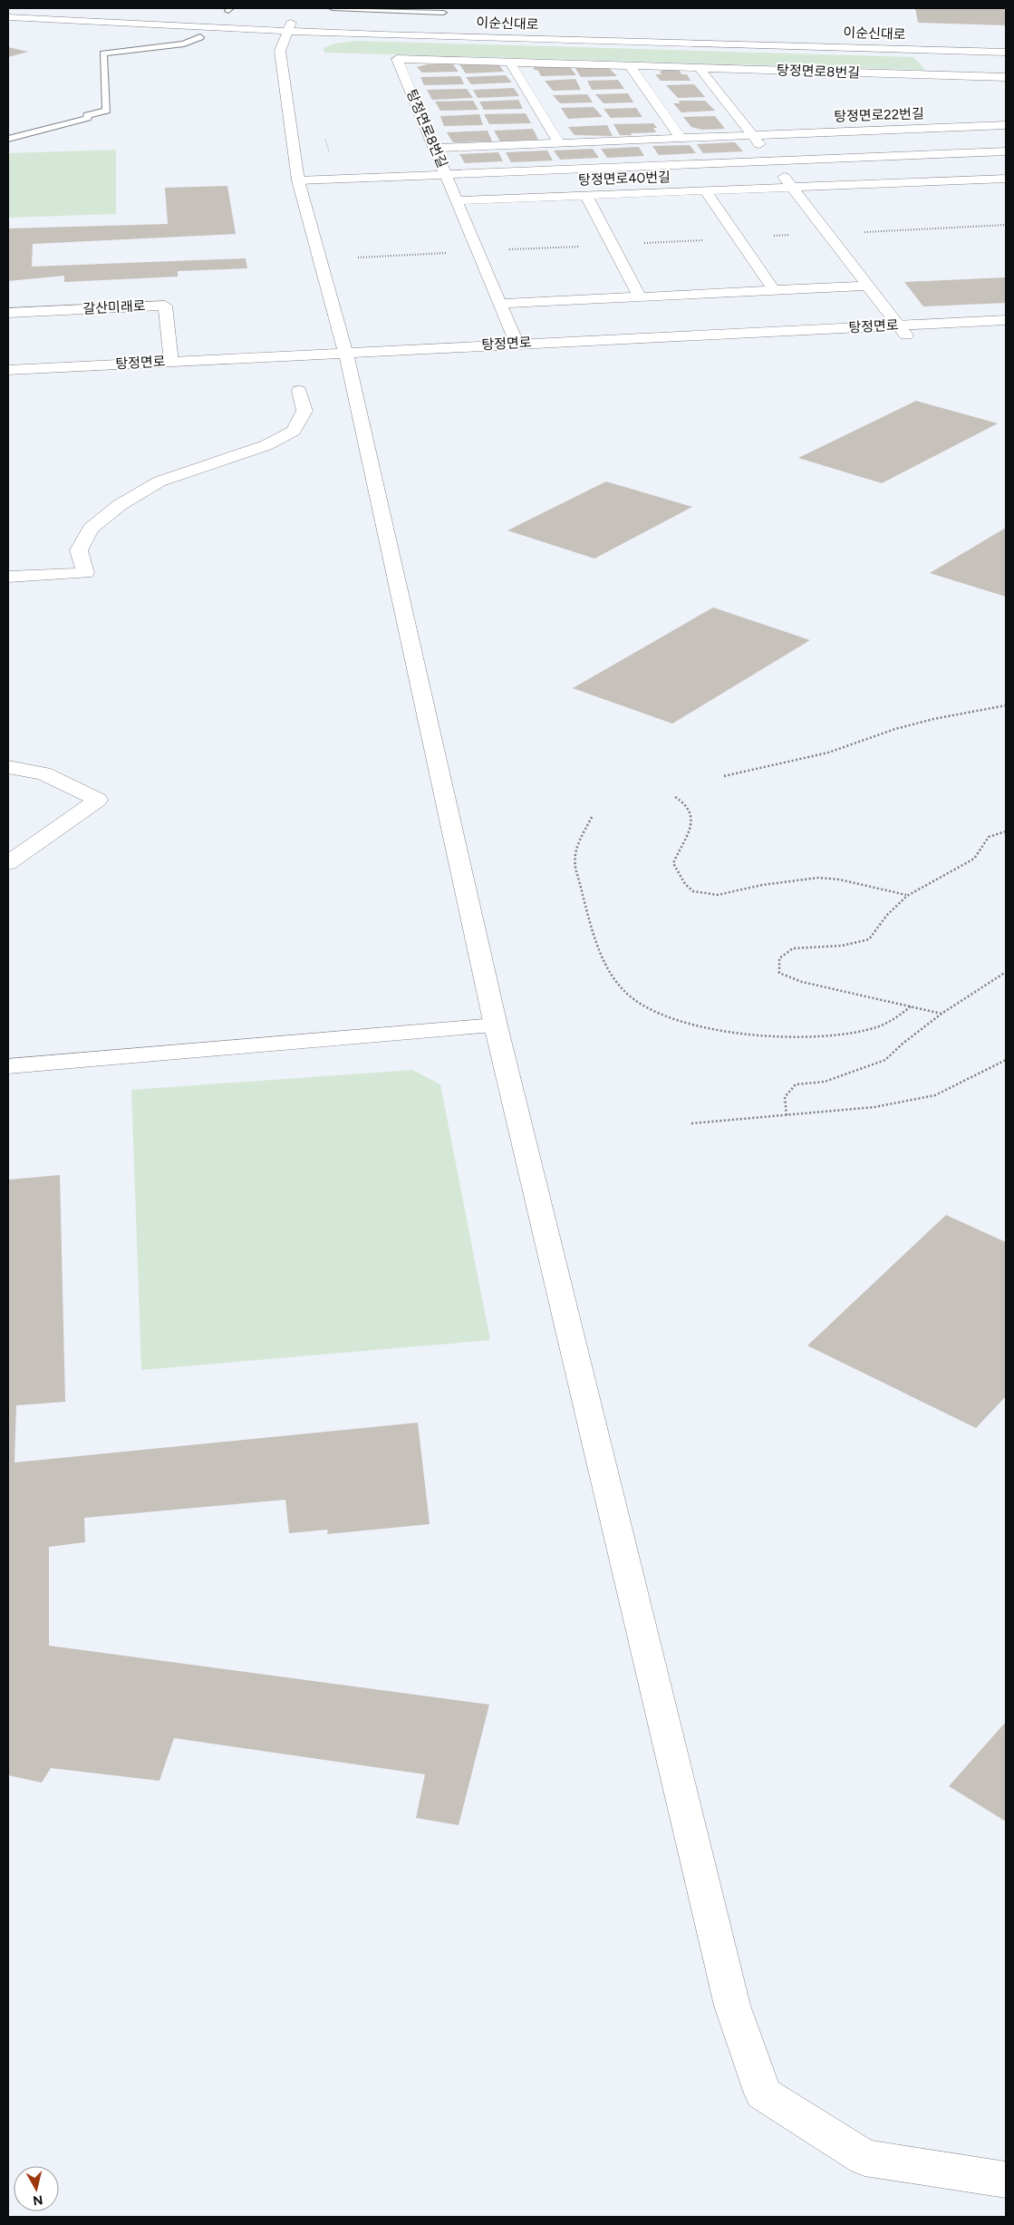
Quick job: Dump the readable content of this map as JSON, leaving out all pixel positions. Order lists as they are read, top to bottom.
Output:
{
  "streets": {
    "street": [
      "이순신대로",
      "탕정면로8번길",
      "탕정면로22번길",
      "탕정면로40번길",
      "갈산미래로",
      "탕정면로"
    ]
  },
  "crossings": [
    ["탕정면로8번길", "탕정면로40번길"],
    ["탕정면로8번길", "탕정면로"],
    ["갈산미래로", "탕정면로"]
  ],
  "north": "bottom"
}
